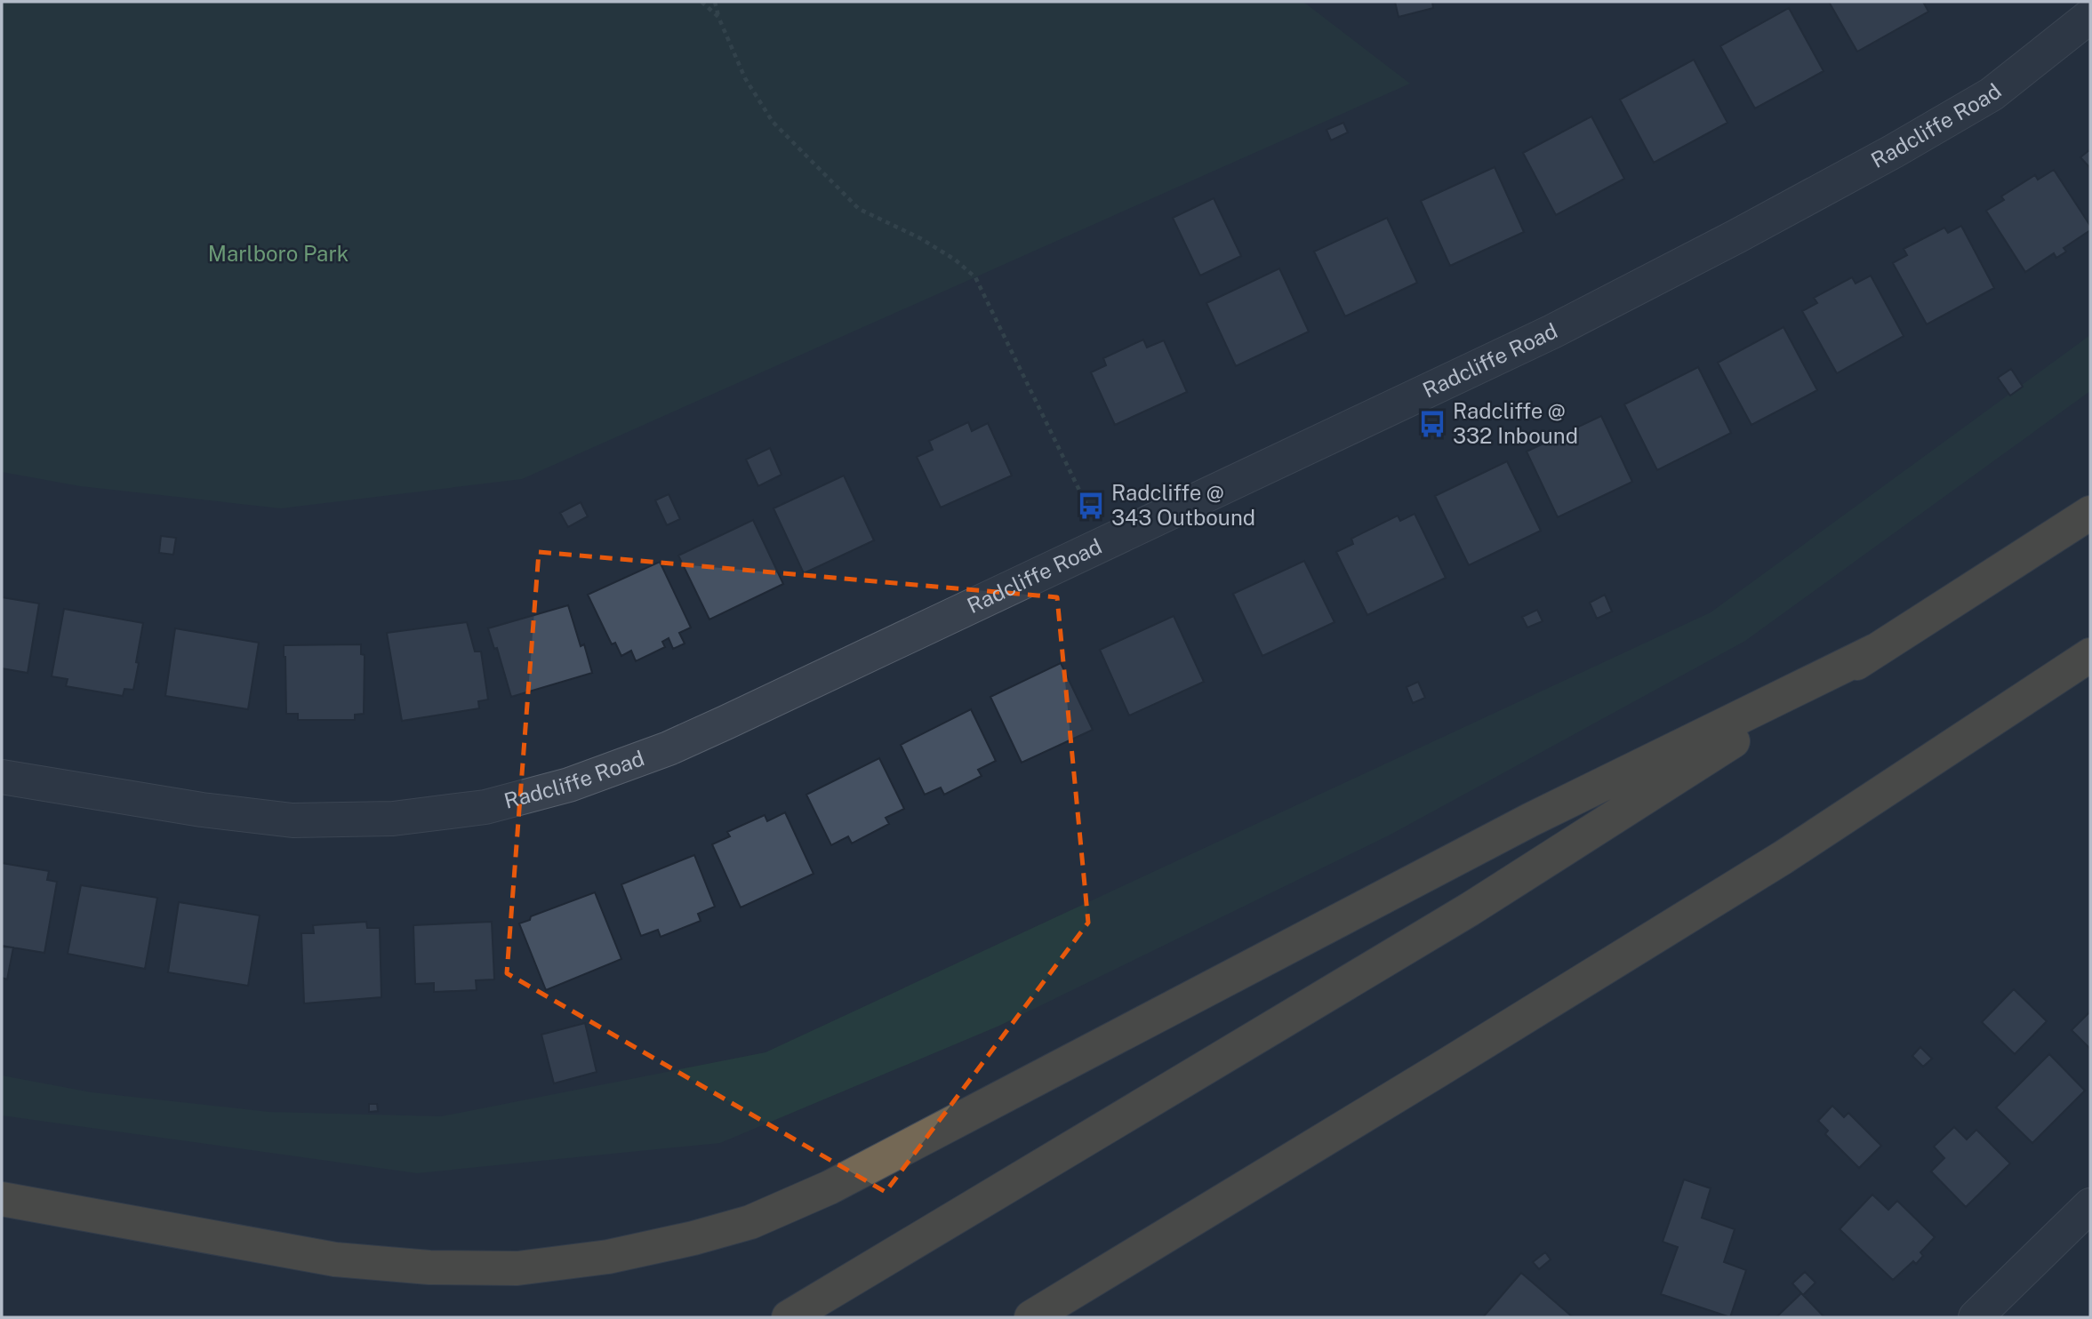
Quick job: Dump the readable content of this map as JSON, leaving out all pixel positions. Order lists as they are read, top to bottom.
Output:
{
  "streets": {
    "street": ["Radcliffe Road"]
  },
  "parks": ["Marlboro Park"],
  "places": {
    "bus stop": ["Radcliffe @ 332 Inbound", "Radcliffe @ 343 Outbound"]
  }
}
